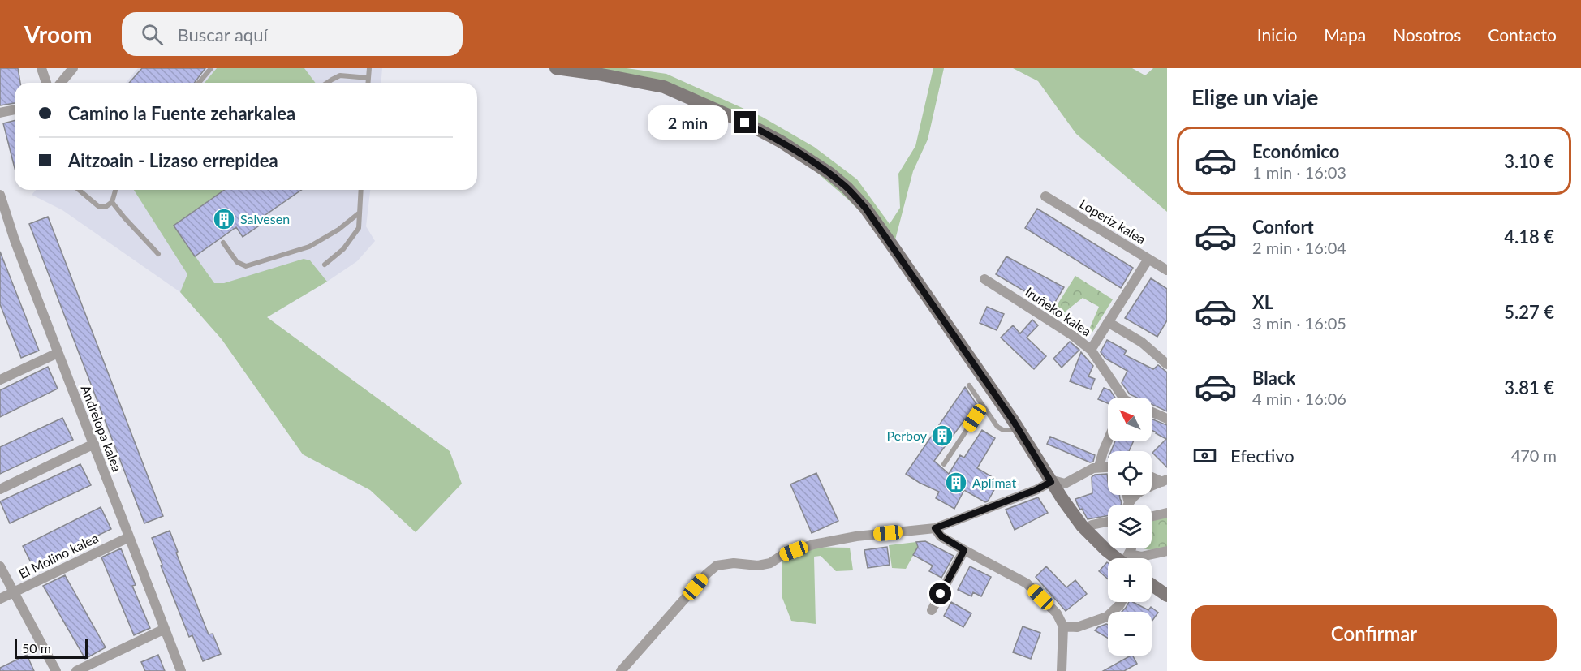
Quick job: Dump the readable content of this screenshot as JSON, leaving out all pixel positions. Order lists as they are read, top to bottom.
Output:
{
  "streets": {
    "street": [
      "Loperiz kalea",
      "Iruñeko kalea",
      "Andrelopa kalea",
      "El Molino kalea"
    ]
  },
  "crossings": [
    ["Loperiz kalea", "Iruñeko kalea"],
    ["Andrelopa kalea", "El Molino kalea"]
  ],
  "places": {
    "building": ["Salvesen", "Perboy", "Aplimat"]
  },
  "scale_bar": "50 m",
  "north": "top left",
  "page": {
    "header": "Vroom",
    "search": "Buscar aquí",
    "nav": [
      "Inicio",
      "Mapa",
      "Nosotros",
      "Contacto"
    ],
    "heading": "Elige un viaje",
    "banner": ["Camino la Fuente zeharkalea", "Aitzoain - Lizaso errepidea"],
    "bubble": "2 min",
    "list": [
      {
        "name": "Económico",
        "note": "1 min · 16:03",
        "value": "3.10 €"
      },
      {
        "name": "Confort",
        "note": "2 min · 16:04",
        "value": "4.18 €"
      },
      {
        "name": "XL",
        "note": "3 min · 16:05",
        "value": "5.27 €"
      },
      {
        "name": "Black",
        "note": "4 min · 16:06",
        "value": "3.81 €"
      }
    ],
    "map_buttons": ["+", "−"],
    "pay": ["Efectivo", "470 m"],
    "buttons": "Confirmar",
    "scale": "50 m"
  }
}
